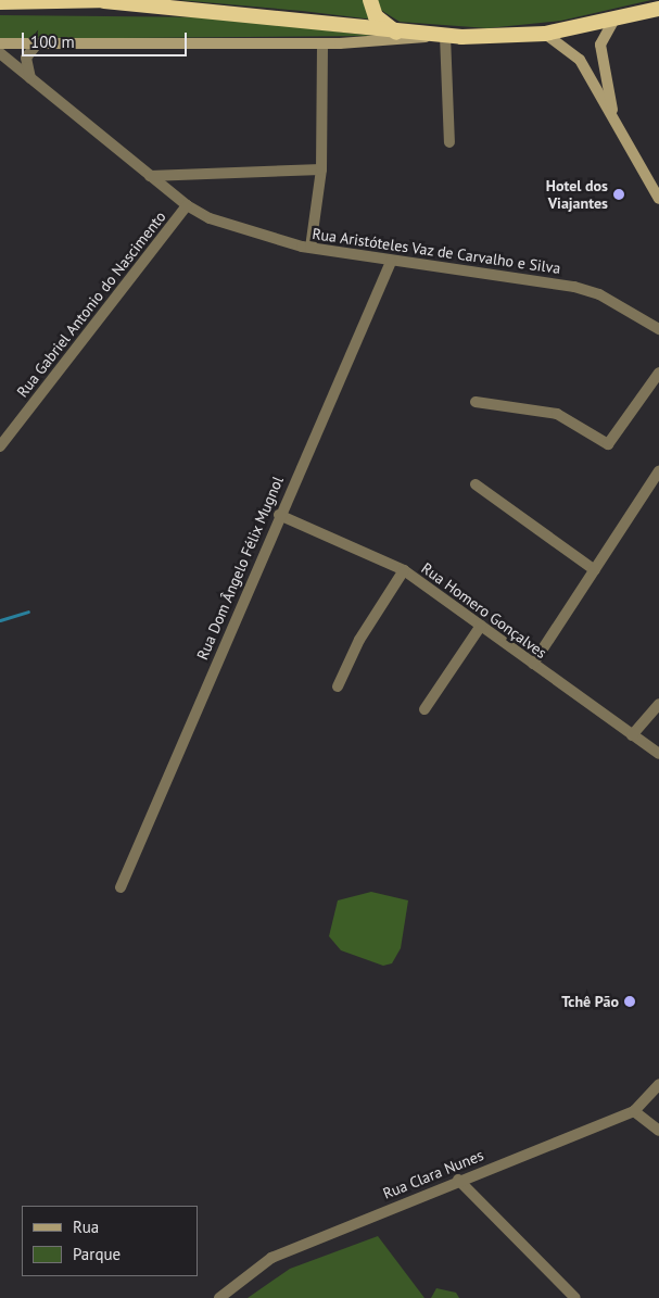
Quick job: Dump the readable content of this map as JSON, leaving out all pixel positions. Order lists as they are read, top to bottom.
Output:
{
  "streets": {
    "street": [
      "Rua Aristóteles Vaz de Carvalho e Silva",
      "Rua Gabriel Antonio do Nascimento",
      "Rua Dom Ângelo Félix Mugnol",
      "Rua Homero Gonçalves",
      "Rua Clara Nunes"
    ]
  },
  "crossings": [
    ["Rua Aristóteles Vaz de Carvalho e Silva", "Rua Gabriel Antonio do Nascimento"],
    ["Rua Aristóteles Vaz de Carvalho e Silva", "Rua Dom Ângelo Félix Mugnol"],
    ["Rua Dom Ângelo Félix Mugnol", "Rua Homero Gonçalves"]
  ],
  "places": ["Hotel dos Viajantes", "Tchê Pão"],
  "legend": ["Rua", "Parque"],
  "scale_bar": "100 m"
}
